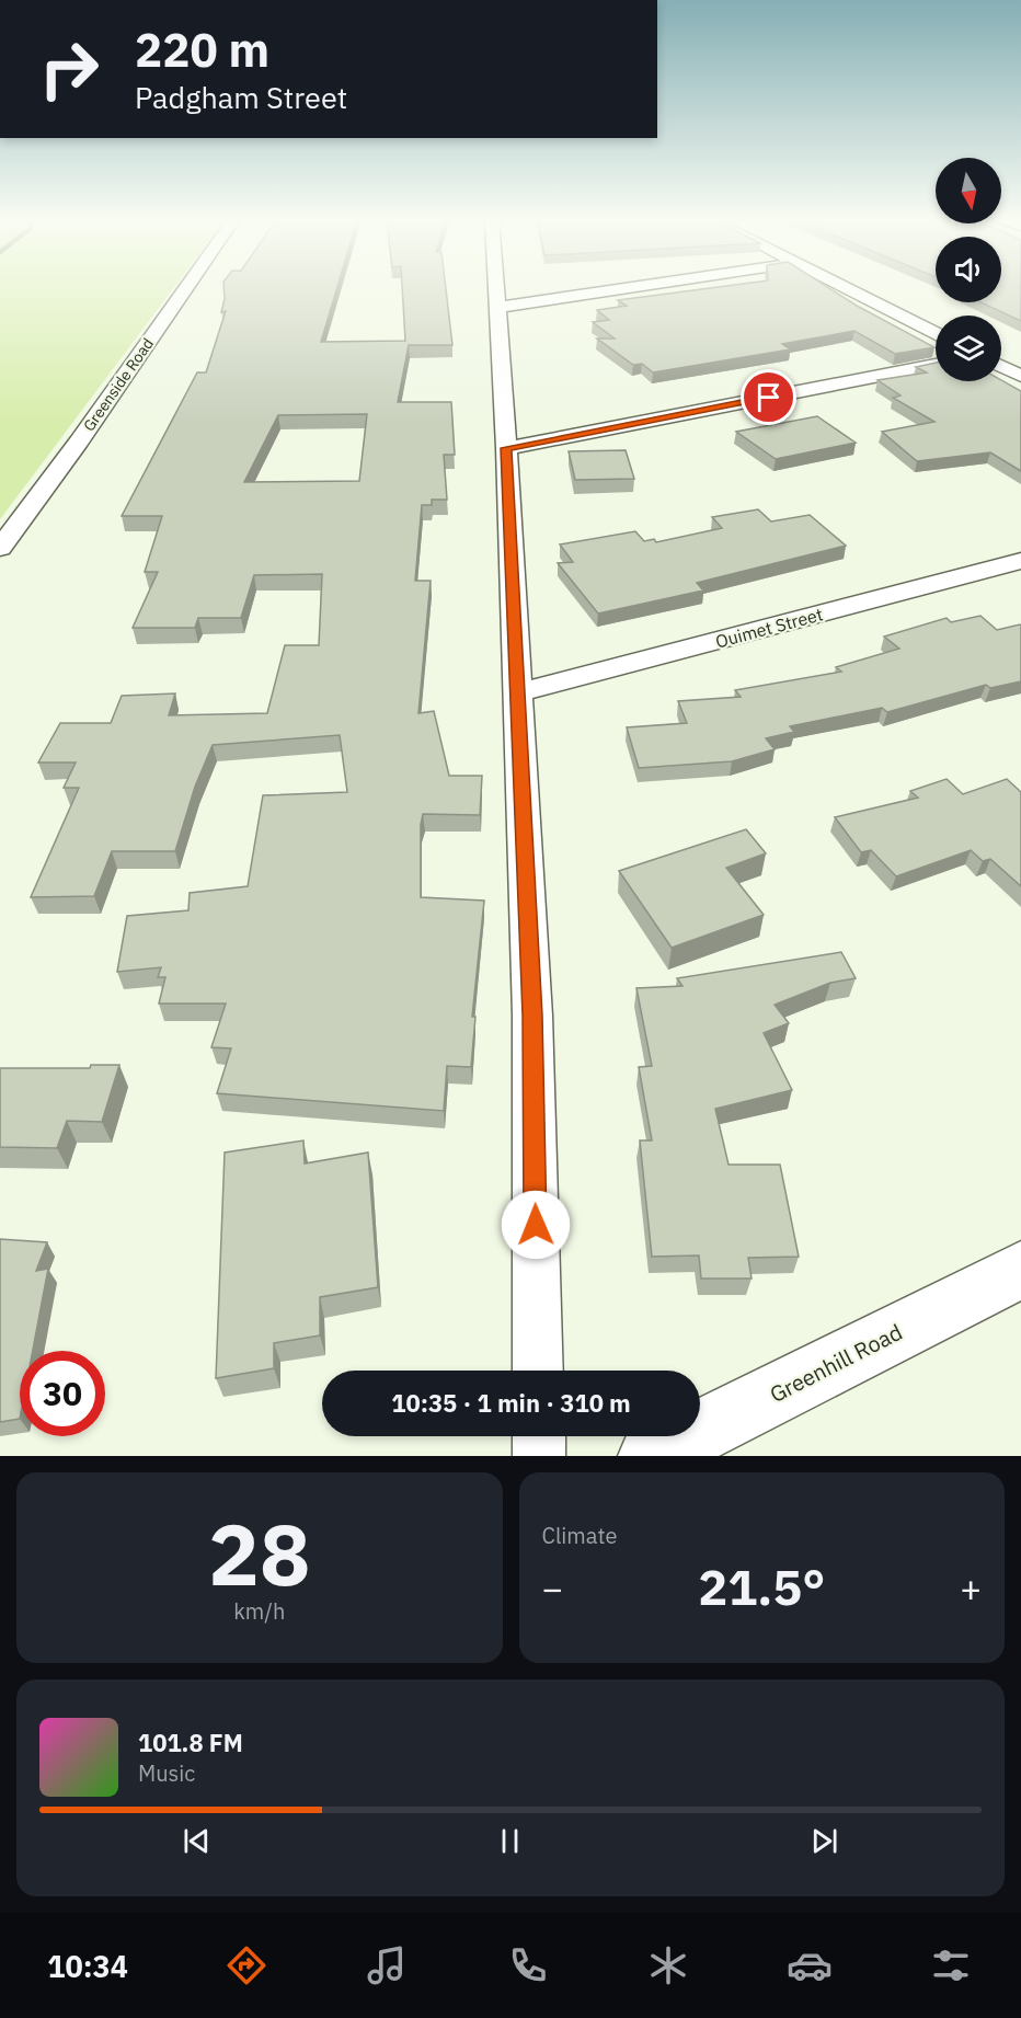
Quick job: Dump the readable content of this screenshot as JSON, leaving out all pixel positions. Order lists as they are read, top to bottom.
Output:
{
  "streets": {
    "street": ["Greenside Road", "Ouimet Street", "Greenhill Road"]
  },
  "north": "bottom",
  "page": {
    "turn": ["220 m", "Padgham Street"],
    "limit": "30",
    "trip": "10:35 · 1 min · 310 m",
    "tile": [
      ["28", "km/h"],
      "Climate"
    ],
    "heat": ["−", "21.5°", "+"],
    "song": ["101.8 FM", "Music"],
    "tabs": "10:34"
  }
}
